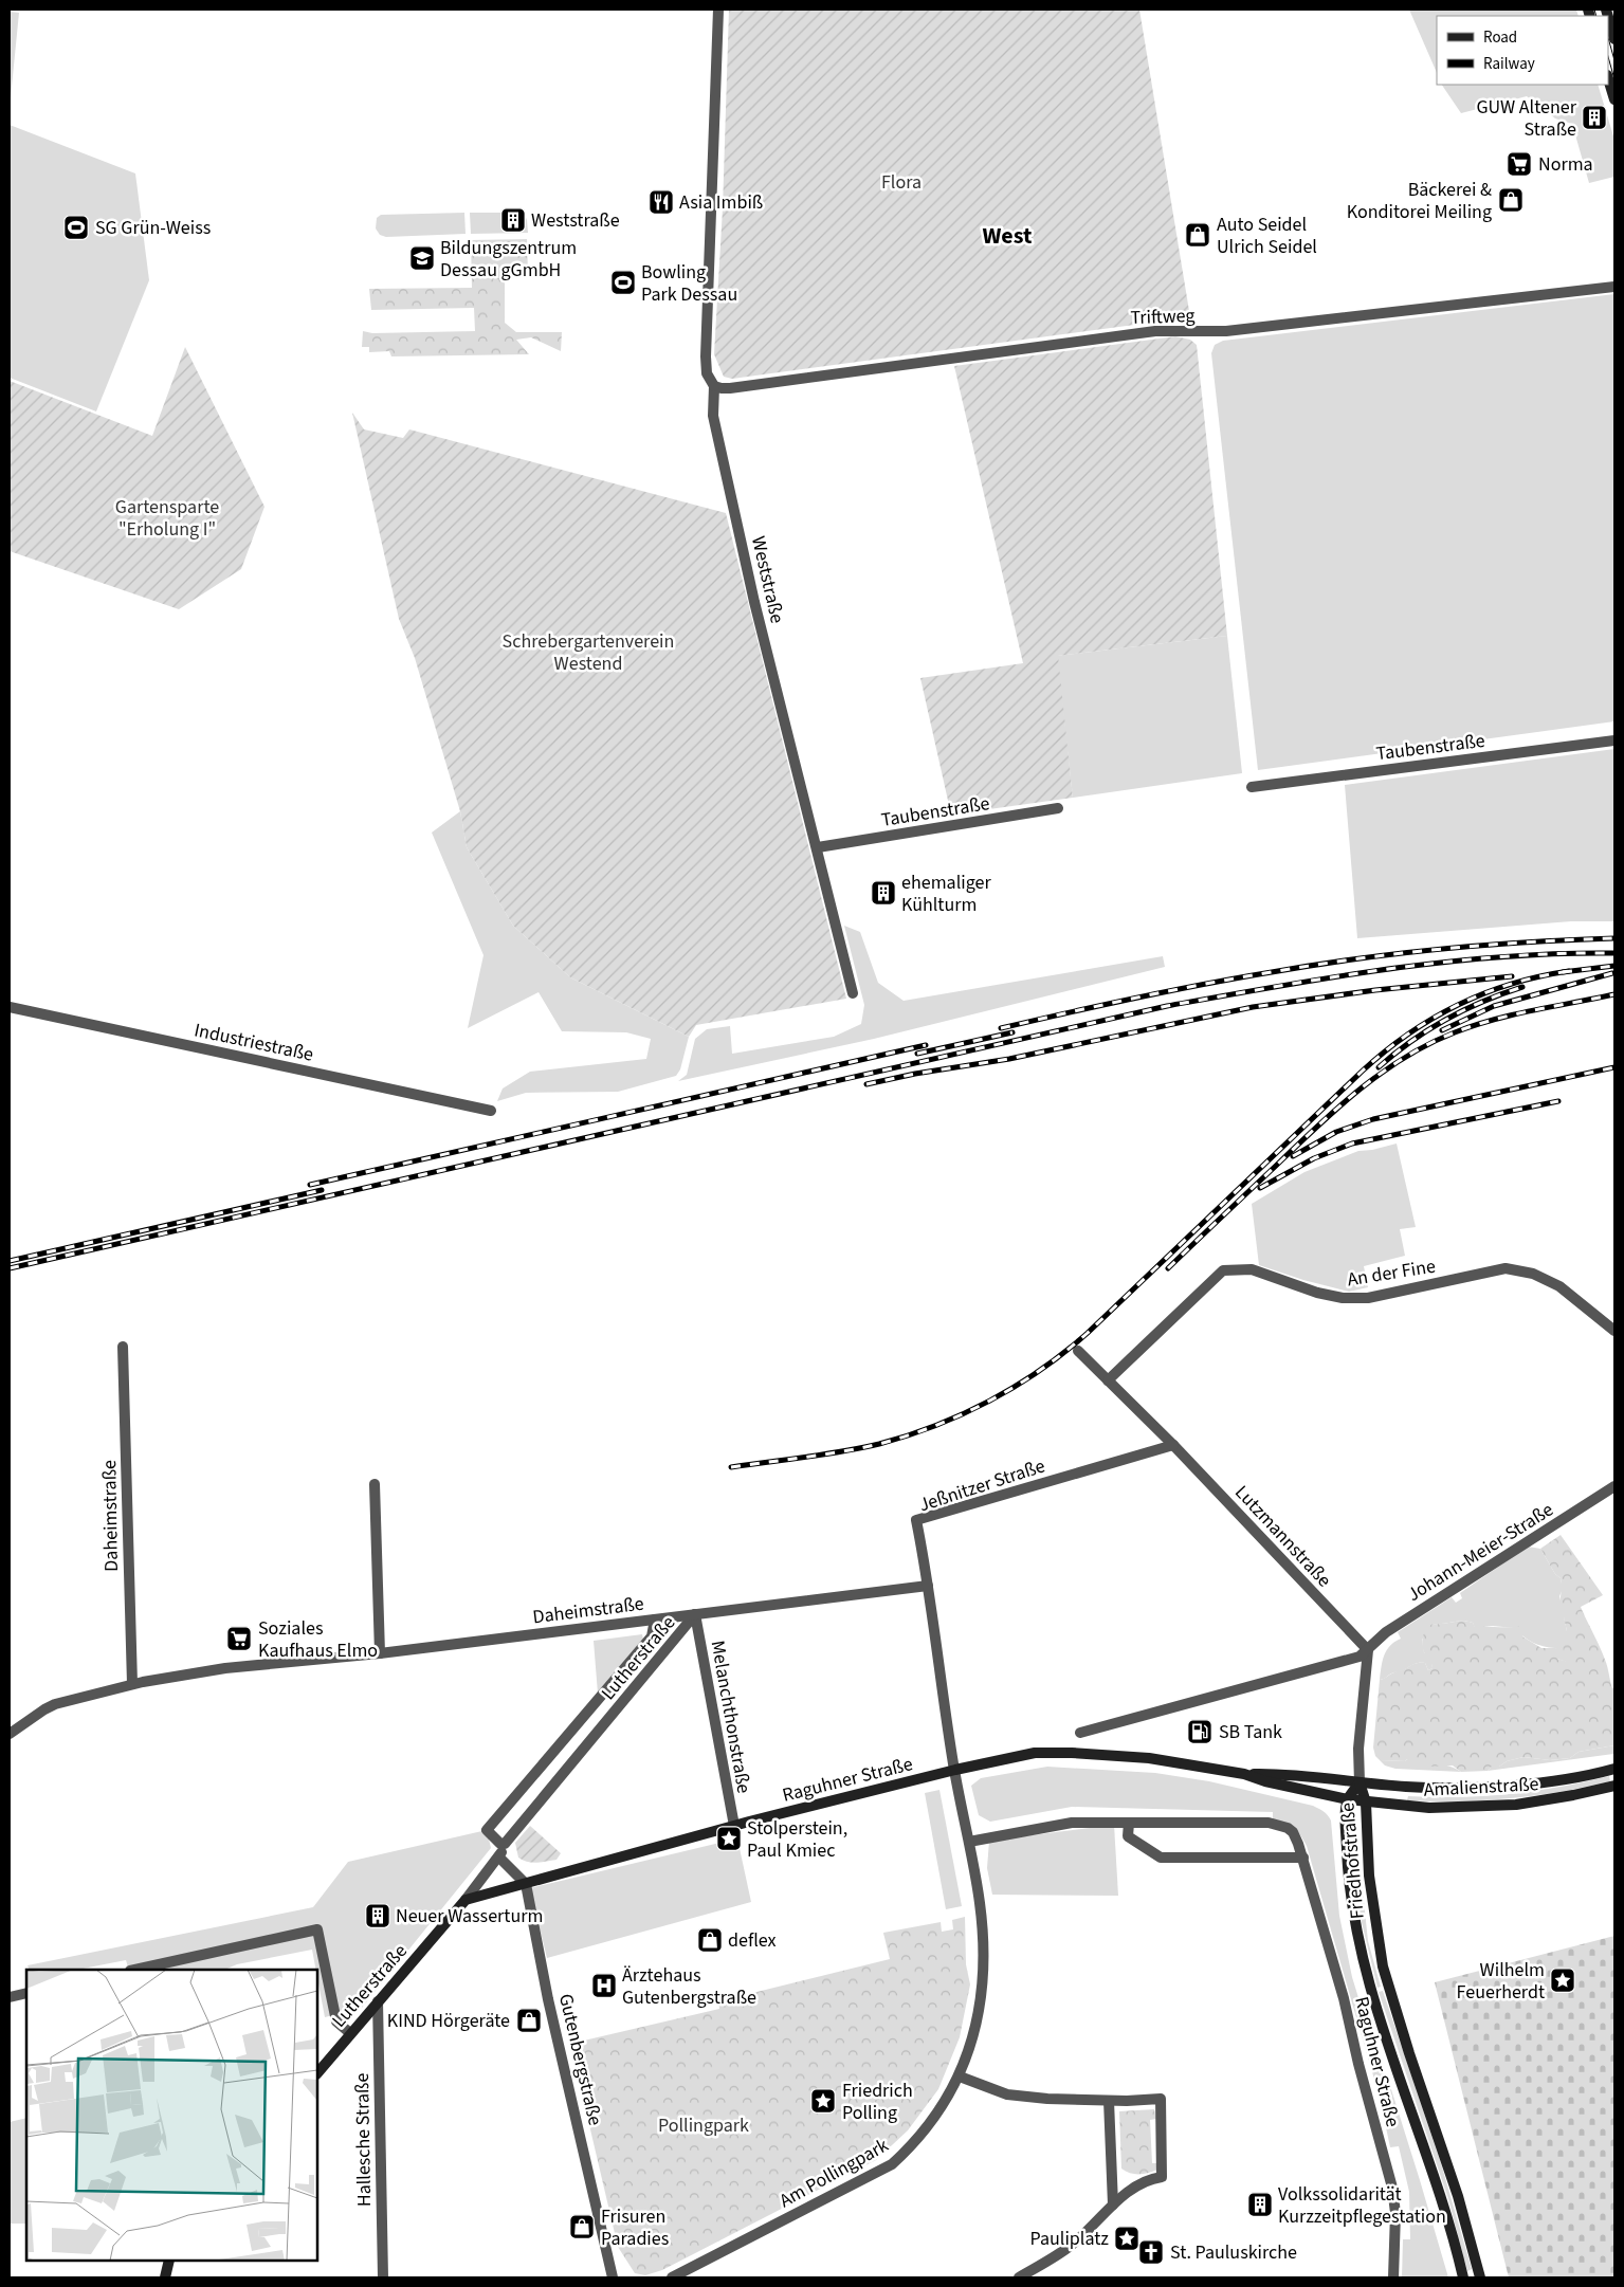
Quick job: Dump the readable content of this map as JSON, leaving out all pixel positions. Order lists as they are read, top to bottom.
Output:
{
  "streets": {
    "main road": [
      "Lutherstraße",
      "Raguhner Straße",
      "Amalienstraße",
      "Friedhofstraße"
    ],
    "street": [
      "Triftweg",
      "Weststraße",
      "Taubenstraße",
      "Industriestraße",
      "An der Fine",
      "Jeßnitzer Straße",
      "Daheimstraße",
      "Lutzmannstraße",
      "Johann-Meier-Straße",
      "Melanchthonstraße",
      "Gutenbergstraße",
      "Hallesche Straße",
      "Am Pollingpark"
    ]
  },
  "crossings": [
    ["Triftweg", "Weststraße"],
    ["Weststraße", "Taubenstraße"],
    ["An der Fine", "Lutzmannstraße"],
    ["Jeßnitzer Straße", "Daheimstraße"],
    ["Jeßnitzer Straße", "Lutzmannstraße"],
    ["Jeßnitzer Straße", "Raguhner Straße"],
    ["Jeßnitzer Straße", "Am Pollingpark"],
    ["Daheimstraße", "Lutherstraße"],
    ["Daheimstraße", "Melanchthonstraße"],
    ["Lutzmannstraße", "Johann-Meier-Straße"],
    ["Lutherstraße", "Melanchthonstraße"],
    ["Lutherstraße", "Raguhner Straße"],
    ["Lutherstraße", "Hallesche Straße"],
    ["Melanchthonstraße", "Raguhner Straße"],
    ["Raguhner Straße", "Amalienstraße"],
    ["Raguhner Straße", "Friedhofstraße"],
    ["Raguhner Straße", "Gutenbergstraße"],
    ["Raguhner Straße", "Am Pollingpark"],
    ["Amalienstraße", "Friedhofstraße"]
  ],
  "districts": ["West"],
  "parks": [
    "Flora",
    "Gartensparte \"Erholung I\"",
    "Schrebergartenverein Westend",
    "Pollingpark"
  ],
  "places": {
    "building": [
      "GUW Altener Straße",
      "Weststraße",
      "ehemaliger Kühlturm",
      "Neuer Wasserturm",
      "Volkssolidarität Kurzzeitpflegestation"
    ],
    "supermarket": ["Norma", "Soziales Kaufhaus Elmo"],
    "shop": [
      "Bäckerei & Konditorei Meiling",
      "Auto Seidel Ulrich Seidel",
      "deflex",
      "KIND Hörgeräte",
      "Frisuren Paradies"
    ],
    "restaurant": ["Asia Imbiß"],
    "sports": ["SG Grün-Weiss", "Bowling Park Dessau"],
    "school or university": ["Bildungszentrum Dessau gGmbH"],
    "fuel station": ["SB Tank"],
    "place": [
      "Stolperstein, Paul Kmiec",
      "Wilhelm Feuerherdt",
      "Friedrich Polling",
      "Pauliplatz"
    ],
    "hospital": ["Ärztehaus Gutenbergstraße"],
    "church": ["St. Pauluskirche"]
  },
  "legend": ["Road", "Railway"]
}
